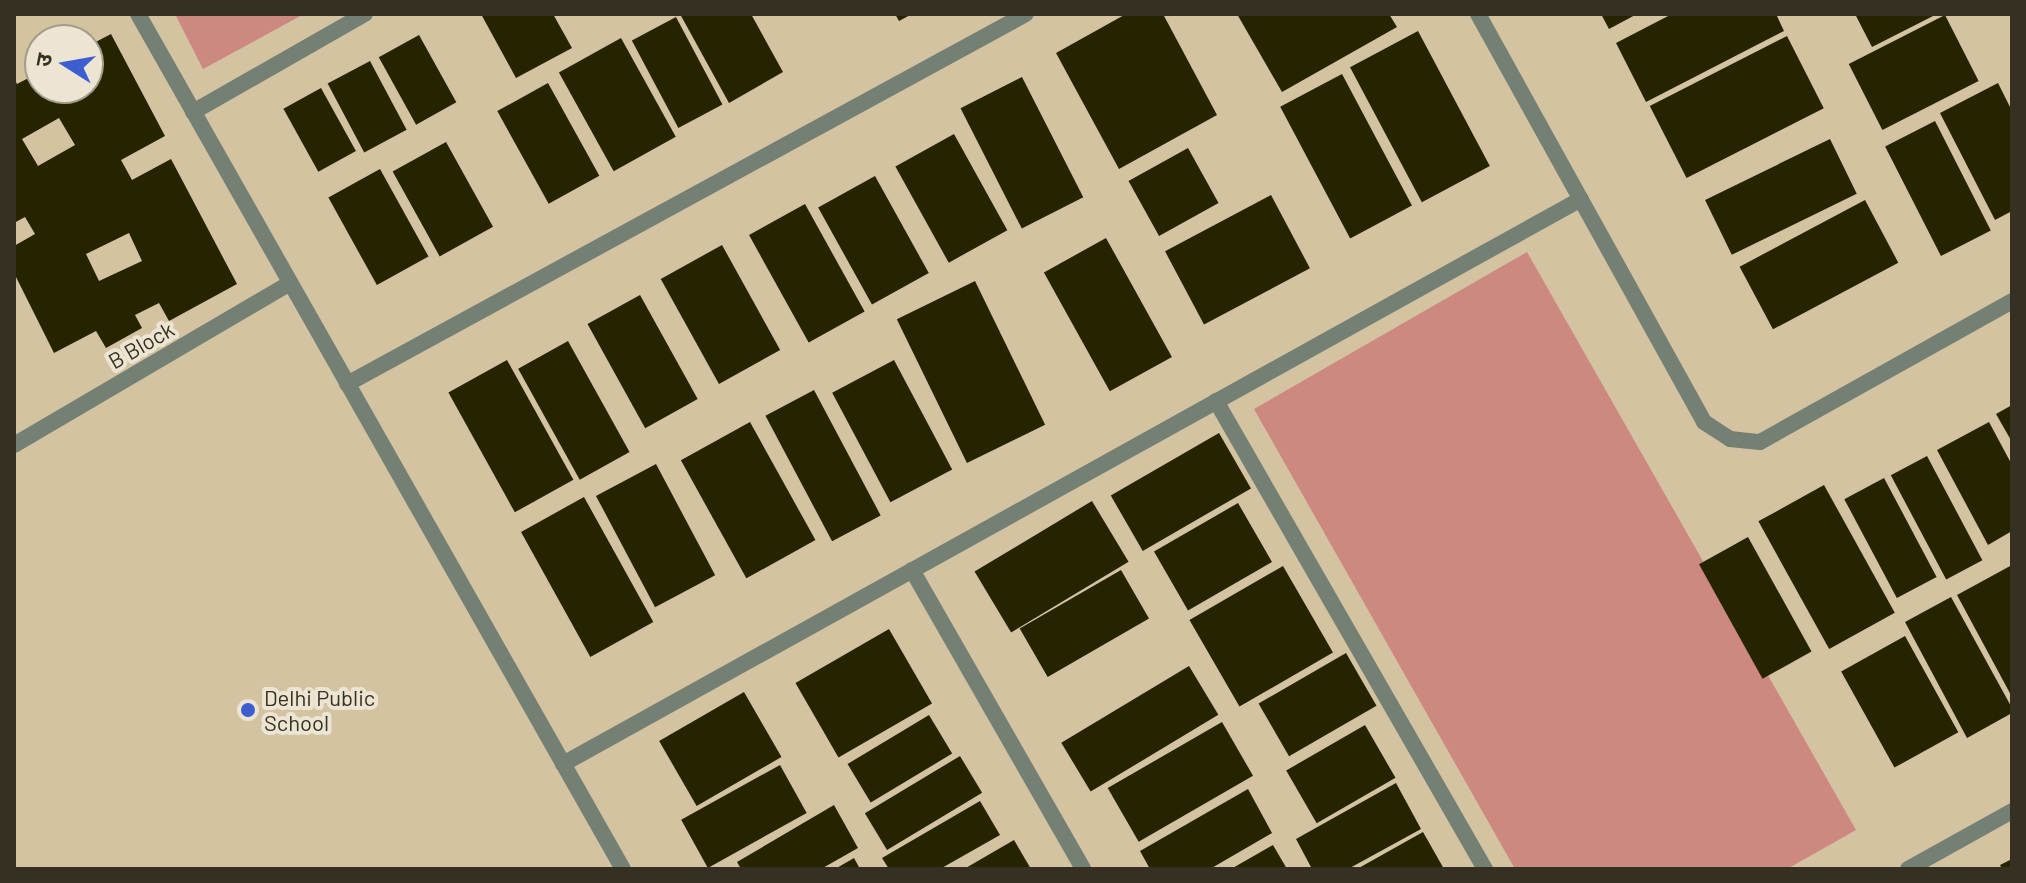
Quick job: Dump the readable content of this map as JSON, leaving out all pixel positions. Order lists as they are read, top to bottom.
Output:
{
  "streets": {
    "street": ["B Block"]
  },
  "places": ["Delhi Public School"],
  "north": "left"
}
